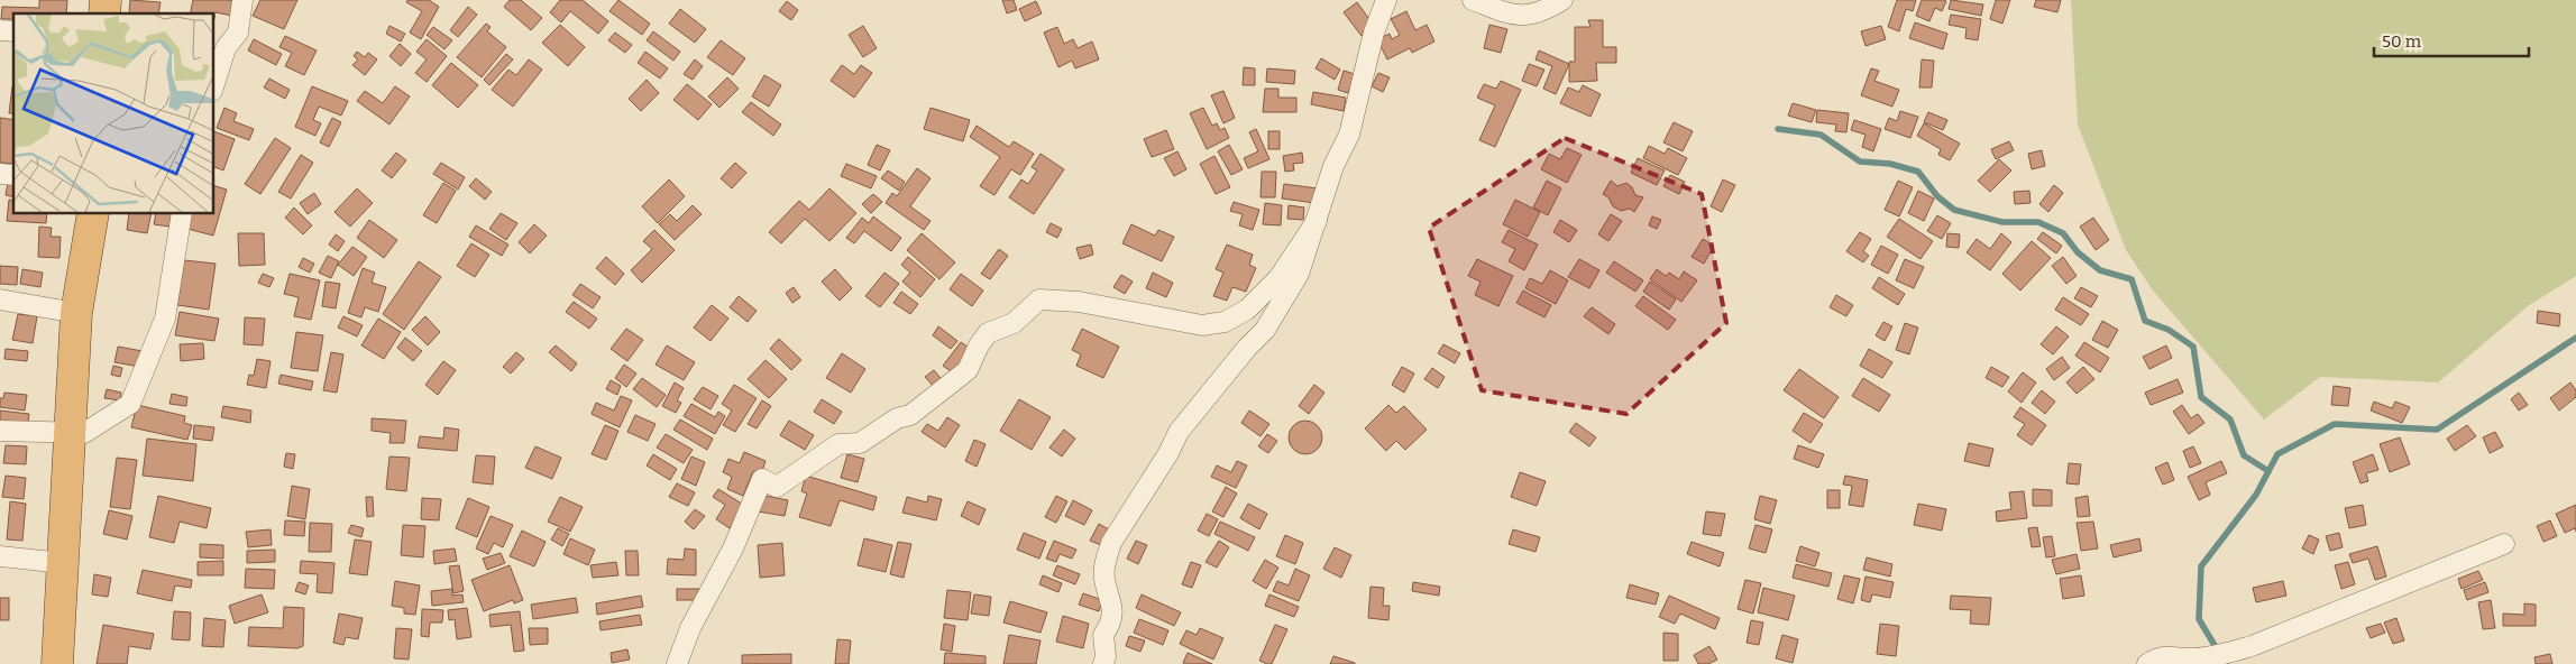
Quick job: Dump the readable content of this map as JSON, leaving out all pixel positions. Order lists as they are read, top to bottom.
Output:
{
  "scale_bar": "50 m"
}
